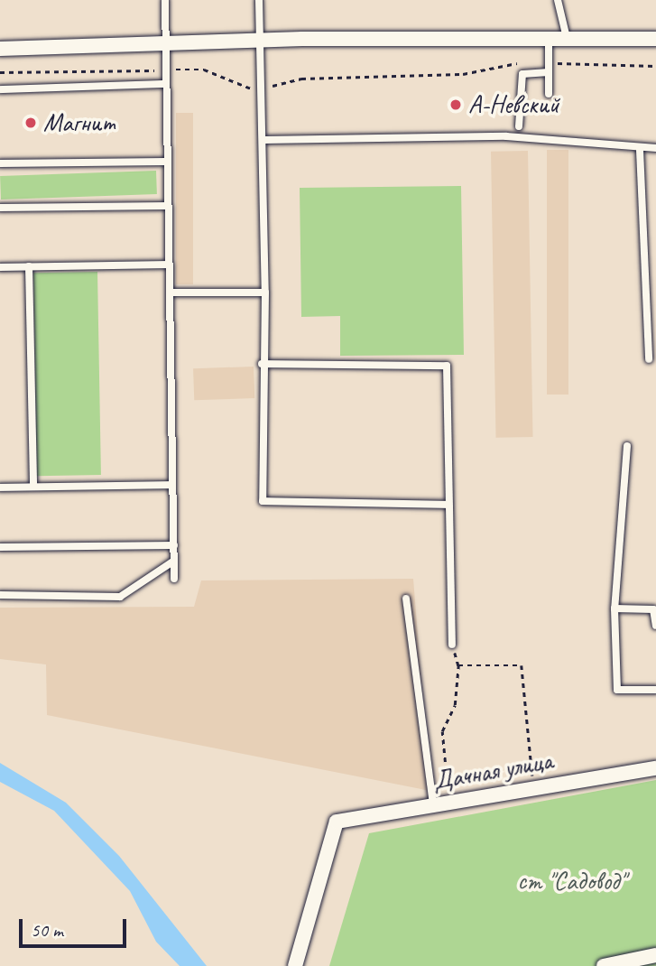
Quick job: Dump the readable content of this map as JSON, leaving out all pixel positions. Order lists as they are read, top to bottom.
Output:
{
  "streets": {
    "street": ["Дачная улица"]
  },
  "parks": ["ст \"Садовод\""],
  "places": ["А-Невский", "Магнит"],
  "scale_bar": "50 m"
}
